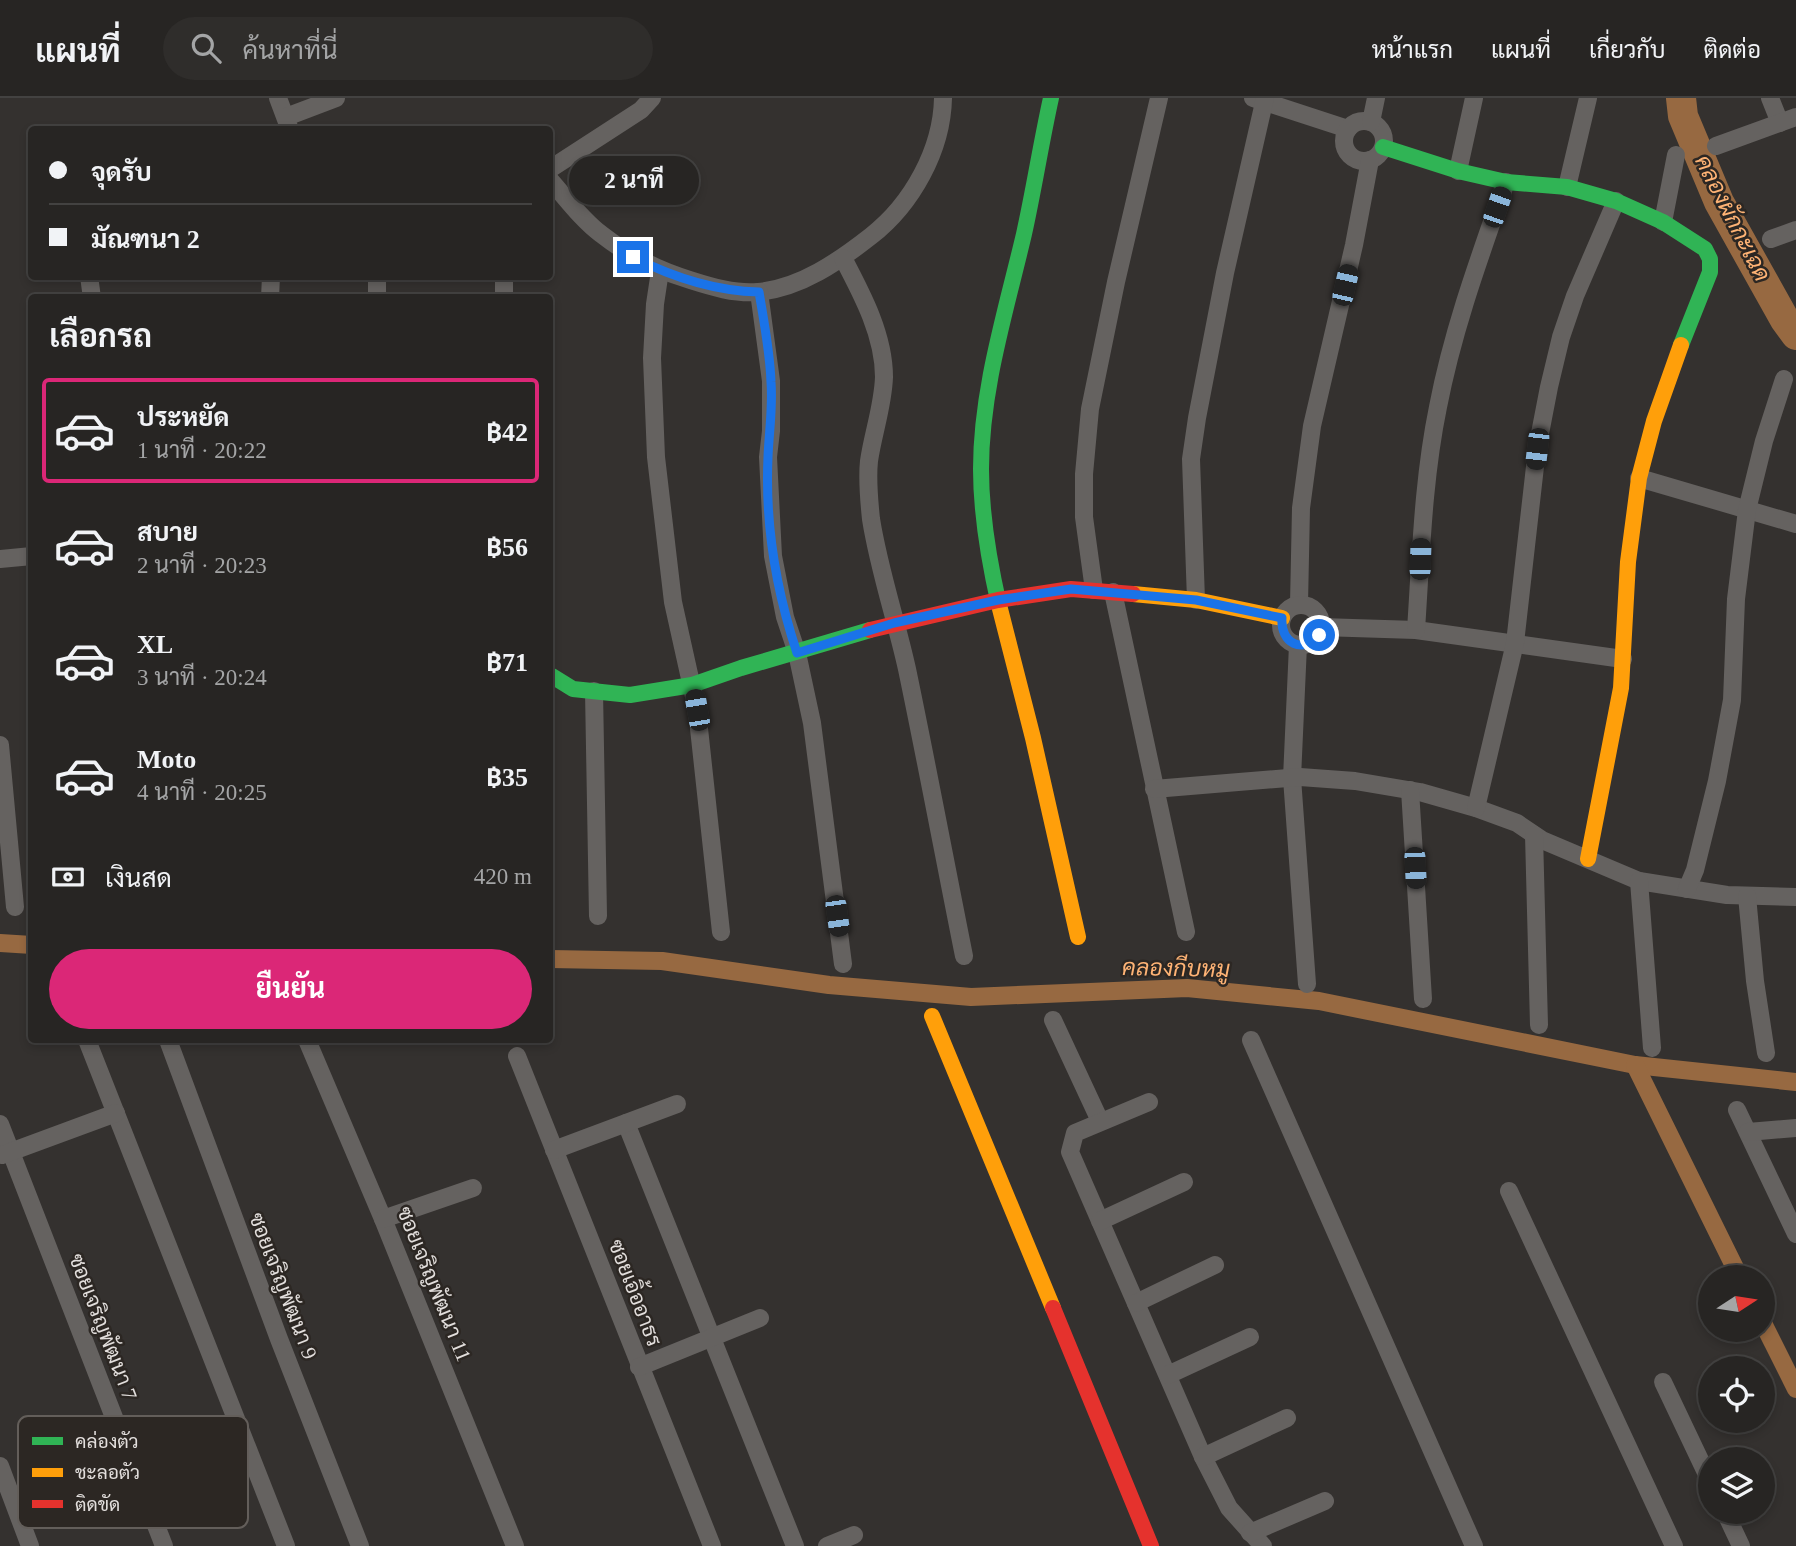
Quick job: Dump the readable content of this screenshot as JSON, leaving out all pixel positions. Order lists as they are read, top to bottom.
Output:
{
  "streets": {
    "street": [
      "ซอยเจริญพัฒนา 11",
      "ซอยเจริญพัฒนา 9",
      "ซอยเอิ้ออาธร",
      "ซอยเจริญพัฒนา 7"
    ]
  },
  "water": ["คลองผักกะเฉด", "คลองกีบหมู"],
  "legend": ["คล่องตัว", "ชะลอตัว", "ติดขัด"],
  "north": "right",
  "page": {
    "header": "แผนที่",
    "search": "ค้นหาที่นี่",
    "nav": [
      "หน้าแรก",
      "แผนที่",
      "เกี่ยวกับ",
      "ติดต่อ"
    ],
    "banner": ["จุดรับ", "มัณฑนา 2"],
    "bubble": "2 นาที",
    "heading": "เลือกรถ",
    "list": [
      {
        "name": "ประหยัด",
        "note": "1 นาที · 20:22",
        "value": "฿42"
      },
      {
        "name": "สบาย",
        "note": "2 นาที · 20:23",
        "value": "฿56"
      },
      {
        "name": "XL",
        "note": "3 นาที · 20:24",
        "value": "฿71"
      },
      {
        "name": "Moto",
        "note": "4 นาที · 20:25",
        "value": "฿35"
      }
    ],
    "pay": ["เงินสด", "420 m"],
    "buttons": "ยืนยัน"
  }
}
